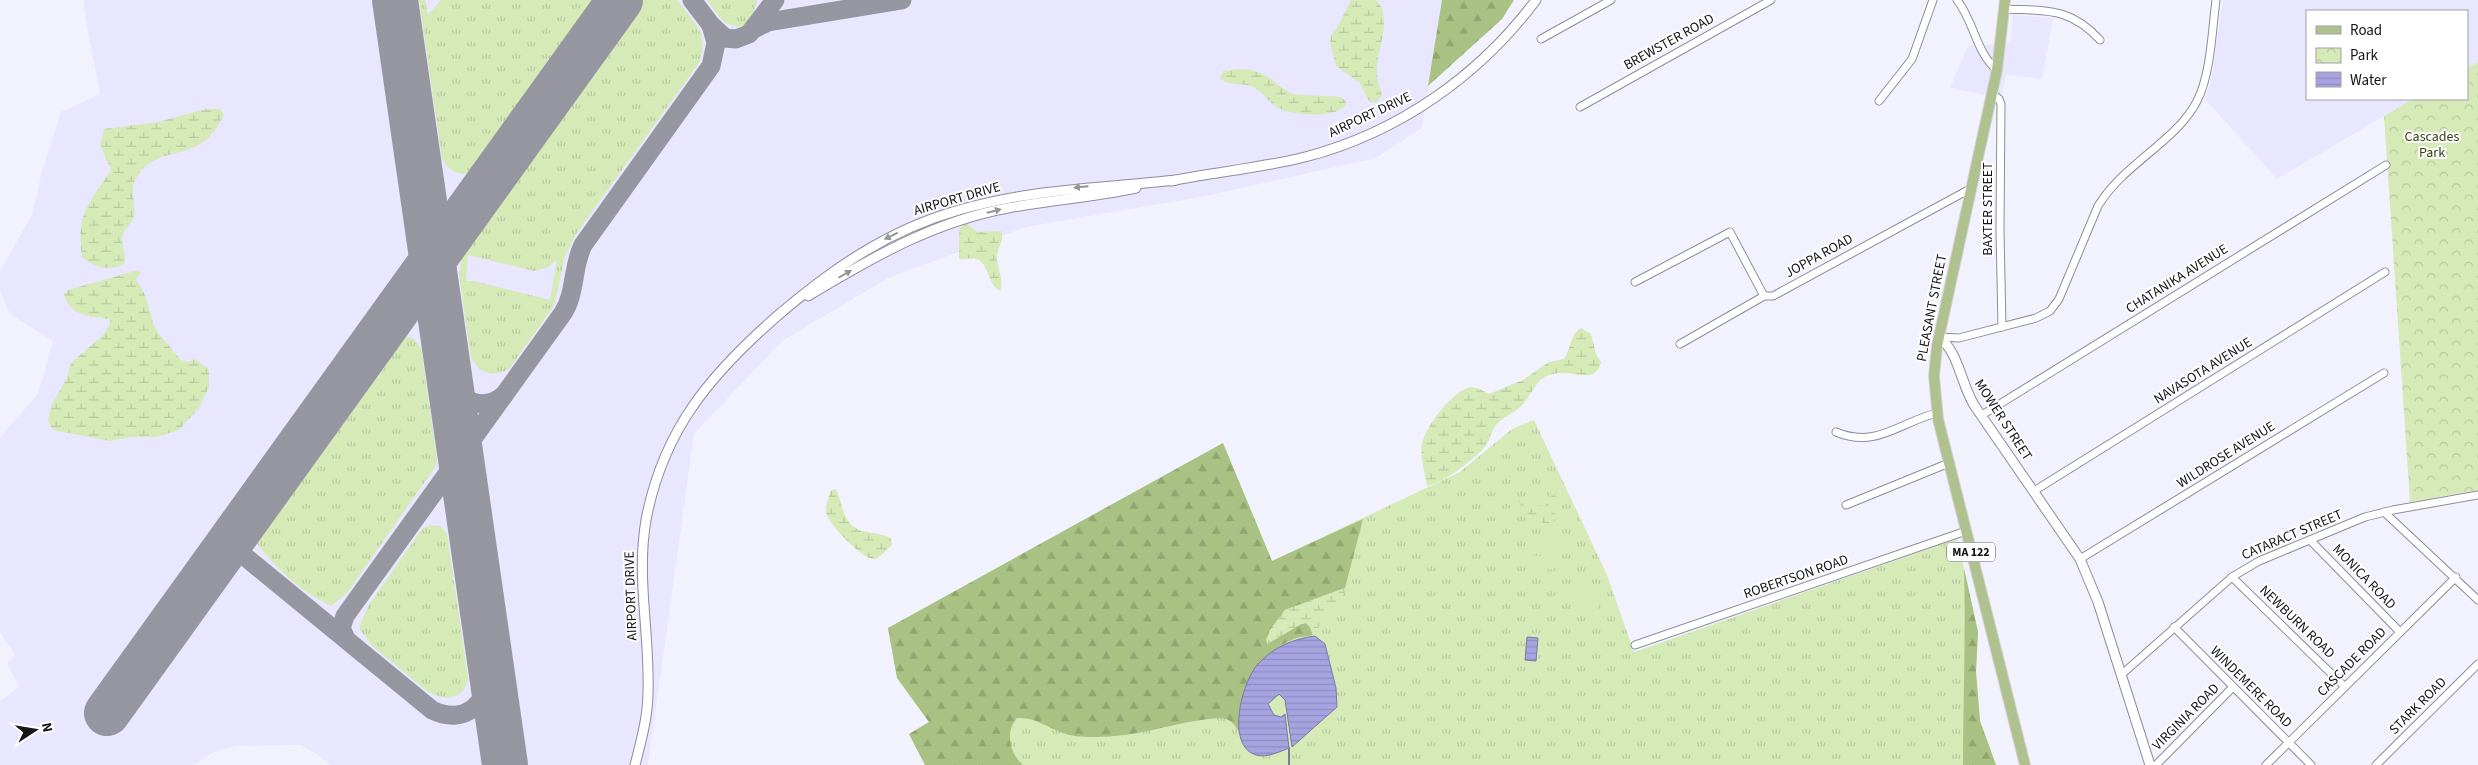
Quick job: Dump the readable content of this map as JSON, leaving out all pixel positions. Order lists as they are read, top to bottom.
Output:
{
  "streets": {
    "main road": [
      "AIRPORT DRIVE",
      "PLEASANT STREET",
      "MOWER STREET",
      "MA 122"
    ],
    "street": [
      "BREWSTER ROAD",
      "BAXTER STREET",
      "JOPPA ROAD",
      "CHATANIKA AVENUE",
      "NAVASOTA AVENUE",
      "WILDROSE AVENUE",
      "CATARACT STREET",
      "ROBERTSON ROAD",
      "MONICA ROAD",
      "NEWBURN ROAD",
      "CASCADE ROAD",
      "WINDEMERE ROAD",
      "STARK ROAD",
      "VIRGINIA ROAD"
    ]
  },
  "crossings": [
    ["BAXTER STREET", "PLEASANT STREET"],
    ["JOPPA ROAD", "PLEASANT STREET"],
    ["CHATANIKA AVENUE", "MOWER STREET"],
    ["PLEASANT STREET", "MOWER STREET"],
    ["PLEASANT STREET", "ROBERTSON ROAD"],
    ["NAVASOTA AVENUE", "MOWER STREET"],
    ["MOWER STREET", "WILDROSE AVENUE"],
    ["MOWER STREET", "CATARACT STREET"],
    ["CATARACT STREET", "MONICA ROAD"],
    ["CATARACT STREET", "NEWBURN ROAD"],
    ["CATARACT STREET", "WINDEMERE ROAD"],
    ["MONICA ROAD", "CASCADE ROAD"],
    ["NEWBURN ROAD", "CASCADE ROAD"],
    ["CASCADE ROAD", "WINDEMERE ROAD"],
    ["WINDEMERE ROAD", "VIRGINIA ROAD"]
  ],
  "parks": ["Cascades Park"],
  "legend": ["Road", "Park", "Water"],
  "north": "right"
}
